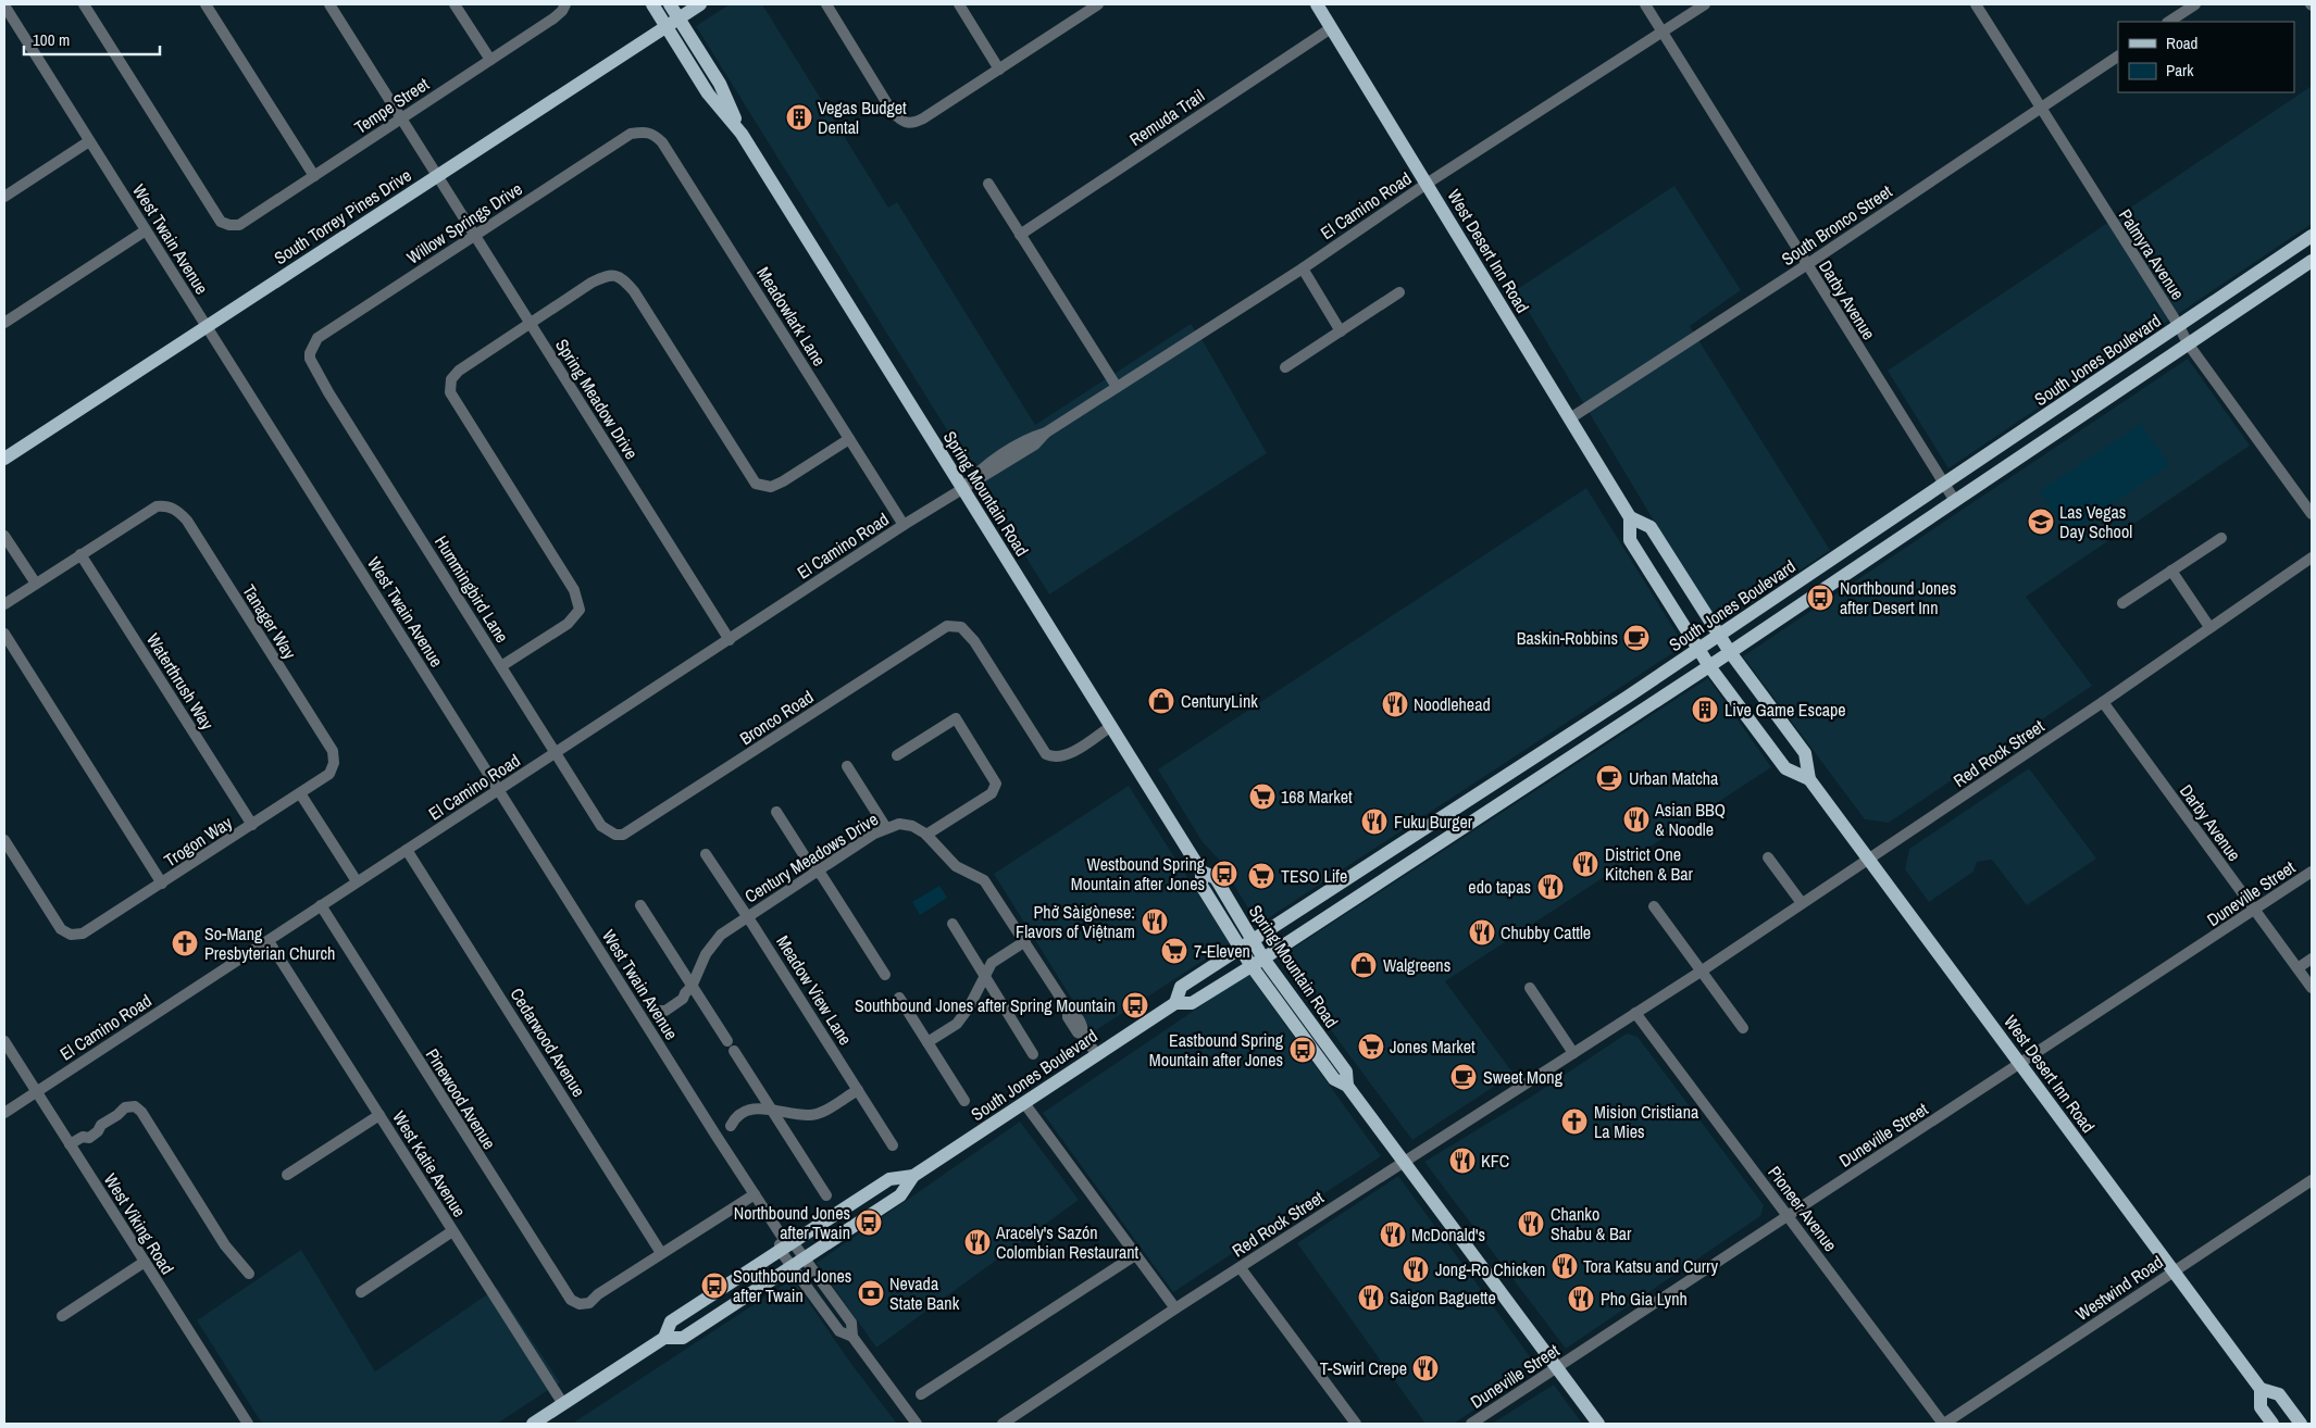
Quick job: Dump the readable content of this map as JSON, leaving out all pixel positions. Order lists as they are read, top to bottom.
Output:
{
  "streets": {
    "main road": [
      "South Torrey Pines Drive",
      "West Desert Inn Road",
      "South Jones Boulevard",
      "Spring Mountain Road"
    ],
    "street": [
      "Tempe Street",
      "Remuda Trail",
      "El Camino Road",
      "Willow Springs Drive",
      "South Bronco Street",
      "West Twain Avenue",
      "Palmyra Avenue",
      "Darby Avenue",
      "Meadowlark Lane",
      "Spring Meadow Drive",
      "Hummingbird Lane",
      "Tanager Way",
      "Waterthrush Way",
      "Bronco Road",
      "Red Rock Street",
      "Trogon Way",
      "Century Meadows Drive",
      "Duneville Street",
      "Meadow View Lane",
      "Cedarwood Avenue",
      "Pinewood Avenue",
      "West Katie Avenue",
      "Pioneer Avenue",
      "West Viking Road",
      "Westwind Road"
    ]
  },
  "crossings": [
    ["Tempe Street", "Spring Meadow Drive"],
    ["Remuda Trail", "West Desert Inn Road"],
    ["El Camino Road", "West Twain Avenue"],
    ["El Camino Road", "West Desert Inn Road"],
    ["El Camino Road", "Darby Avenue"],
    ["El Camino Road", "Meadowlark Lane"],
    ["El Camino Road", "Spring Meadow Drive"],
    ["El Camino Road", "Spring Mountain Road"],
    ["El Camino Road", "Hummingbird Lane"],
    ["El Camino Road", "Cedarwood Avenue"],
    ["El Camino Road", "Pinewood Avenue"],
    ["El Camino Road", "West Katie Avenue"],
    ["El Camino Road", "West Viking Road"],
    ["South Torrey Pines Drive", "West Twain Avenue"],
    ["South Torrey Pines Drive", "Spring Meadow Drive"],
    ["South Torrey Pines Drive", "Spring Mountain Road"],
    ["Willow Springs Drive", "Meadowlark Lane"],
    ["Willow Springs Drive", "Spring Meadow Drive"],
    ["Willow Springs Drive", "Hummingbird Lane"],
    ["South Bronco Street", "West Desert Inn Road"],
    ["South Bronco Street", "Palmyra Avenue"],
    ["South Bronco Street", "Darby Avenue"],
    ["West Twain Avenue", "South Jones Boulevard"],
    ["West Twain Avenue", "Century Meadows Drive"],
    ["West Desert Inn Road", "South Jones Boulevard"],
    ["West Desert Inn Road", "Red Rock Street"],
    ["West Desert Inn Road", "Duneville Street"],
    ["West Desert Inn Road", "Westwind Road"],
    ["Palmyra Avenue", "South Jones Boulevard"],
    ["Darby Avenue", "South Jones Boulevard"],
    ["Darby Avenue", "Red Rock Street"],
    ["Darby Avenue", "Duneville Street"],
    ["South Jones Boulevard", "Spring Mountain Road"],
    ["South Jones Boulevard", "Century Meadows Drive"],
    ["South Jones Boulevard", "West Katie Avenue"],
    ["Spring Mountain Road", "Bronco Road"],
    ["Spring Mountain Road", "Red Rock Street"],
    ["Spring Mountain Road", "Duneville Street"],
    ["Hummingbird Lane", "Bronco Road"],
    ["Tanager Way", "Waterthrush Way"],
    ["Tanager Way", "Trogon Way"],
    ["Waterthrush Way", "Trogon Way"],
    ["Red Rock Street", "Pioneer Avenue"],
    ["Century Meadows Drive", "Meadow View Lane"],
    ["Duneville Street", "Pioneer Avenue"],
    ["Cedarwood Avenue", "Pinewood Avenue"],
    ["Pioneer Avenue", "Westwind Road"]
  ],
  "places": {
    "building": ["Vegas Budget Dental", "Live Game Escape"],
    "school or university": ["Las Vegas Day School"],
    "bus stop": [
      "Northbound Jones after Desert Inn",
      "Westbound Spring Mountain after Jones",
      "Southbound Jones after Spring Mountain",
      "Eastbound Spring Mountain after Jones",
      "Northbound Jones after Twain",
      "Southbound Jones after Twain"
    ],
    "cafe": ["Baskin-Robbins", "Urban Matcha", "Sweet Mong"],
    "shop": ["CenturyLink", "Walgreens"],
    "restaurant": [
      "Noodlehead",
      "Asian BBQ & Noodle",
      "Fuku Burger",
      "District One Kitchen & Bar",
      "edo tapas",
      "Phở Sàigònese: Flavors of Việtnam",
      "Chubby Cattle",
      "KFC",
      "Chanko Shabu & Bar",
      "McDonald's",
      "Aracely's Sazón Colombian Restaurant",
      "Tora Katsu and Curry",
      "Jong-Ro Chicken",
      "Saigon Baguette",
      "Pho Gia Lynh",
      "T-Swirl Crepe"
    ],
    "supermarket": [
      "168 Market",
      "TESO Life",
      "7-Eleven",
      "Jones Market"
    ],
    "church": ["So-Mang Presbyterian Church", "Mision Cristiana La Mies"],
    "bank": ["Nevada State Bank"]
  },
  "legend": ["Road", "Park"],
  "scale_bar": "100 m"
}
